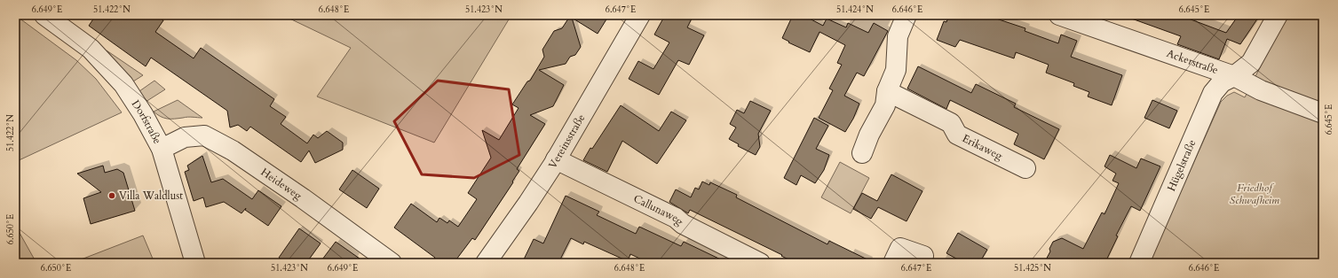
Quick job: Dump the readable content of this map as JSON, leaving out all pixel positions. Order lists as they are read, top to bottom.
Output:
{
  "streets": {
    "street": [
      "Ackerstraße",
      "Dorfstraße",
      "Vereinsstraße",
      "Erikaweg",
      "Hügelstraße",
      "Heideweg",
      "Callunaweg"
    ]
  },
  "crossings": [
    ["Ackerstraße", "Hügelstraße"],
    ["Dorfstraße", "Heideweg"],
    ["Vereinsstraße", "Callunaweg"]
  ],
  "parks": ["Friedhof Schwafheim"],
  "places": ["Villa Waldlust"],
  "coordinates": [
    "6.649°E",
    "51.422°N",
    "6.648°E",
    "51.423°N",
    "6.647°E",
    "51.424°N",
    "6.646°E",
    "6.645°E",
    "6.650°E",
    "51.425°N"
  ]
}
